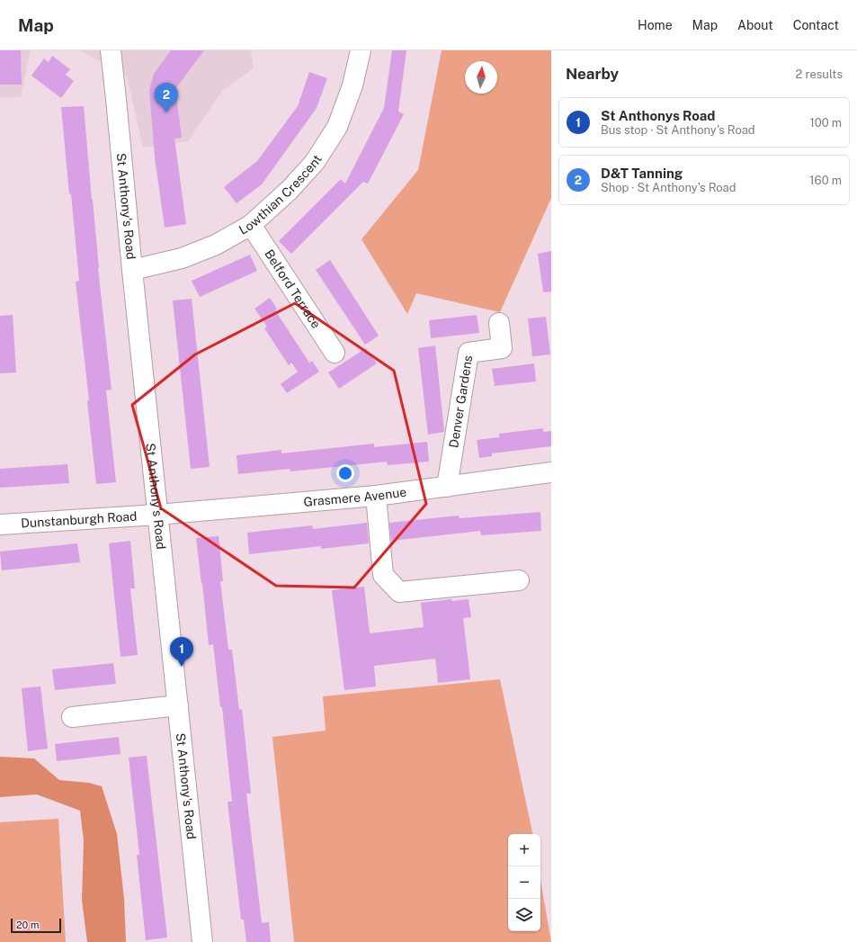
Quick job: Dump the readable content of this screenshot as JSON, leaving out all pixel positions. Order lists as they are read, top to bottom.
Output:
{
  "streets": {
    "street": [
      "Lowthian Crescent",
      "St Anthony's Road",
      "Belford Terrace",
      "Denver Gardens",
      "Grasmere Avenue",
      "Dunstanburgh Road"
    ]
  },
  "crossings": [
    ["Lowthian Crescent", "St Anthony's Road"],
    ["Lowthian Crescent", "Belford Terrace"],
    ["St Anthony's Road", "Grasmere Avenue"],
    ["St Anthony's Road", "Dunstanburgh Road"],
    ["Denver Gardens", "Grasmere Avenue"],
    ["Grasmere Avenue", "Dunstanburgh Road"]
  ],
  "scale_bar": "20 m",
  "north": "top",
  "page": {
    "header": "Map",
    "nav": [
      "Home",
      "Map",
      "About",
      "Contact"
    ],
    "heading": ["Nearby", "2 results"],
    "pins": ["2", "1"],
    "list": [
      {
        "mark": "1",
        "name": "St Anthonys Road",
        "note": "Bus stop · St Anthony's Road",
        "value": "100 m"
      },
      {
        "mark": "2",
        "name": "D&T Tanning",
        "note": "Shop · St Anthony's Road",
        "value": "160 m"
      }
    ],
    "map_buttons": ["+", "−"],
    "scale": "20 m"
  }
}
